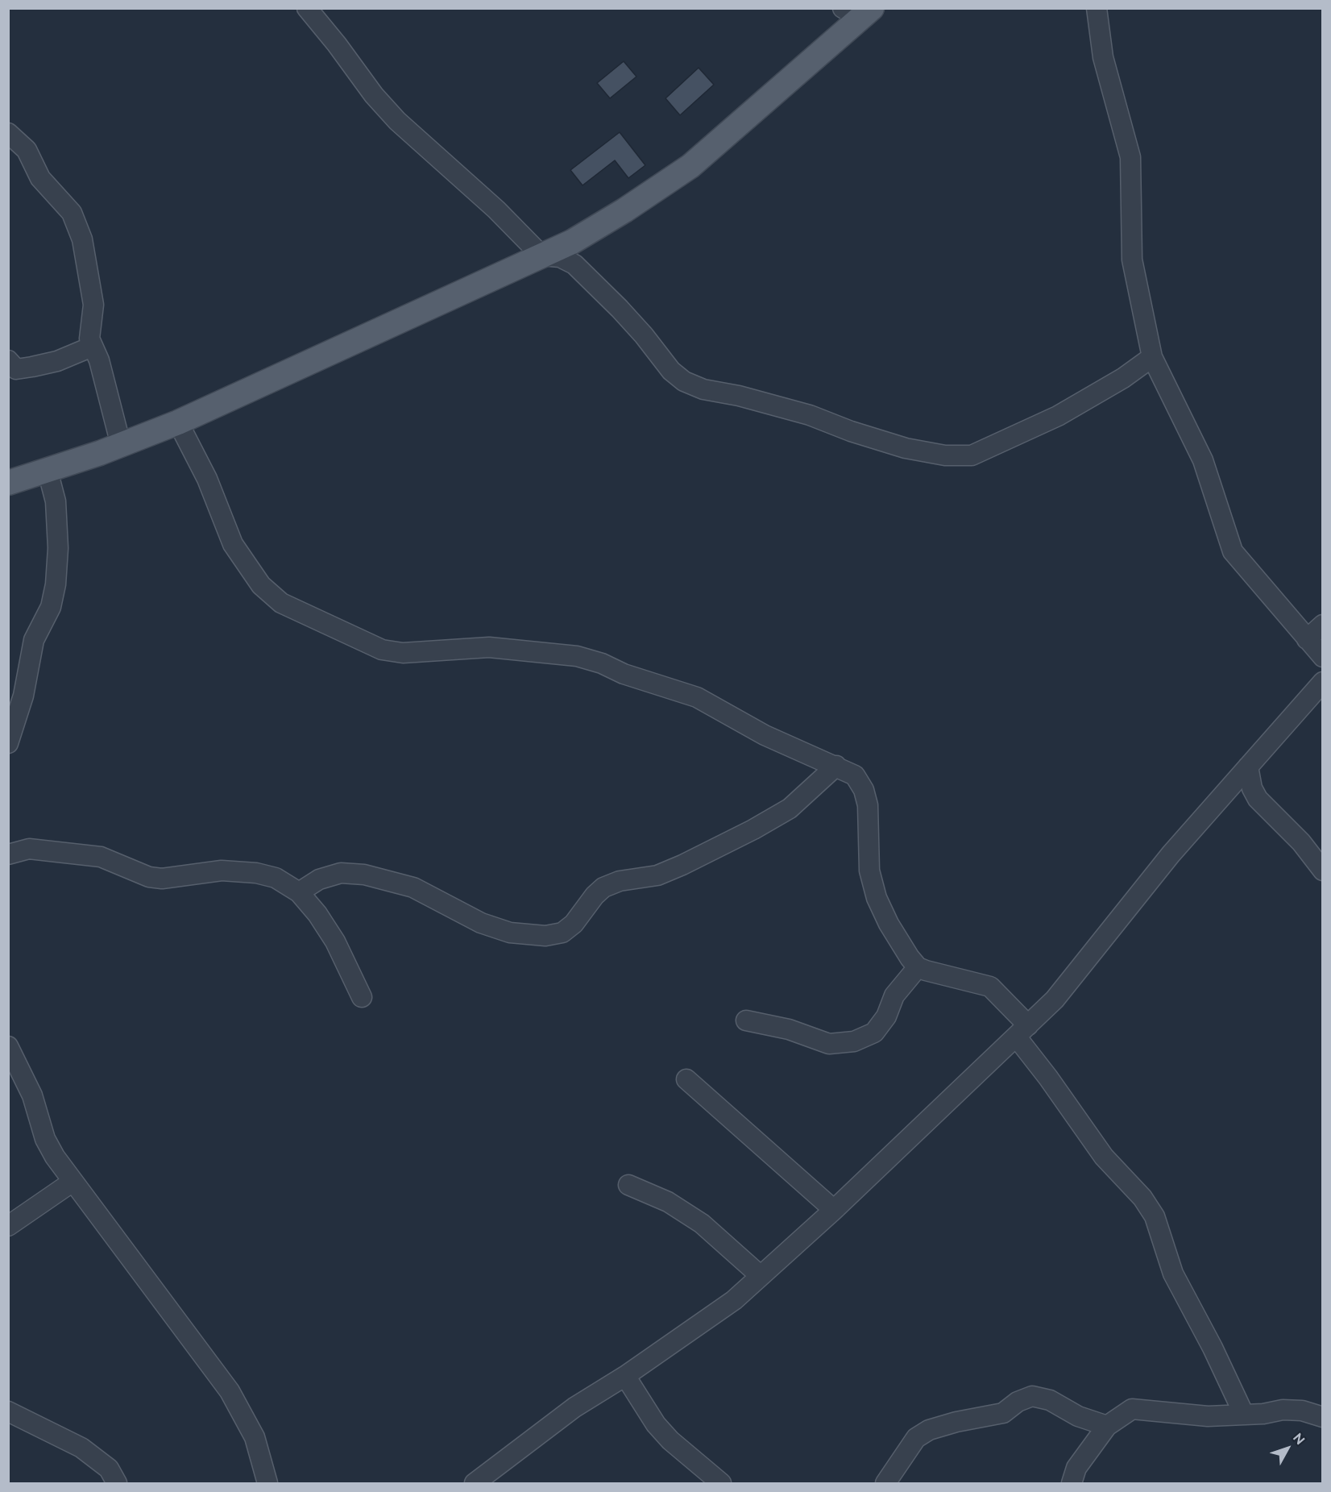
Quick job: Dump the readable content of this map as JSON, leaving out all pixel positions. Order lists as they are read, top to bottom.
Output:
{
  "north": "top right"
}
